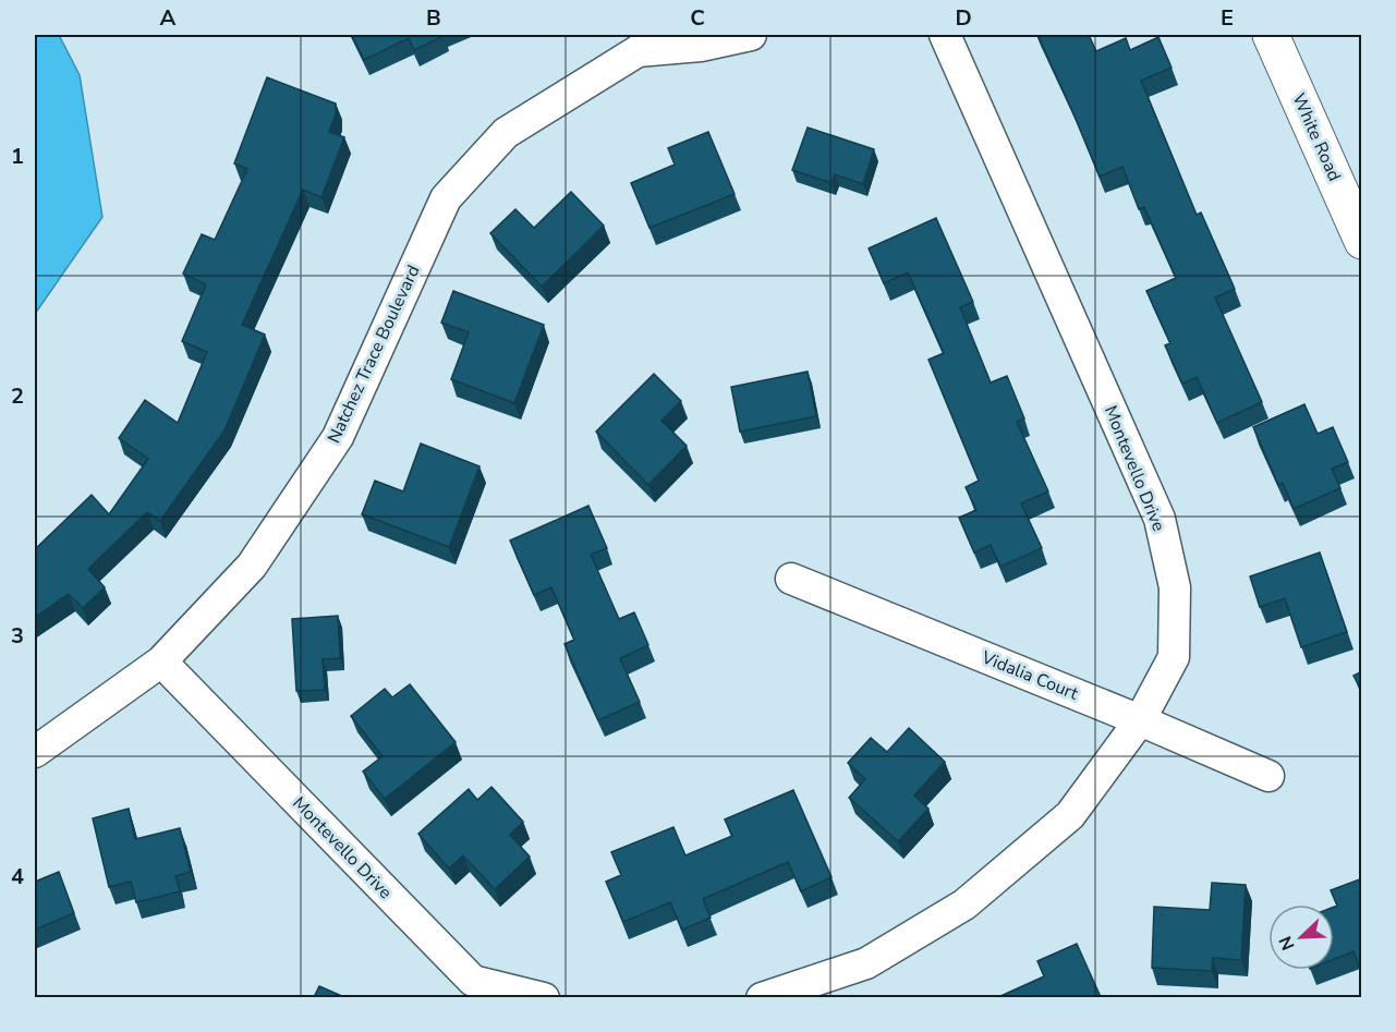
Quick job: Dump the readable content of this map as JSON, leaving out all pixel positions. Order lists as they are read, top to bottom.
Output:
{
  "streets": {
    "street": [
      "White Road",
      "Natchez Trace Boulevard",
      "Montevello Drive",
      "Vidalia Court"
    ]
  },
  "crossings": [
    ["Natchez Trace Boulevard", "Montevello Drive"],
    ["Montevello Drive", "Vidalia Court"]
  ],
  "north": "bottom left",
  "grid": {
    "columns": [
      "A",
      "B",
      "C",
      "D",
      "E"
    ],
    "rows": [
      "1",
      "2",
      "3",
      "4"
    ]
  }
}
